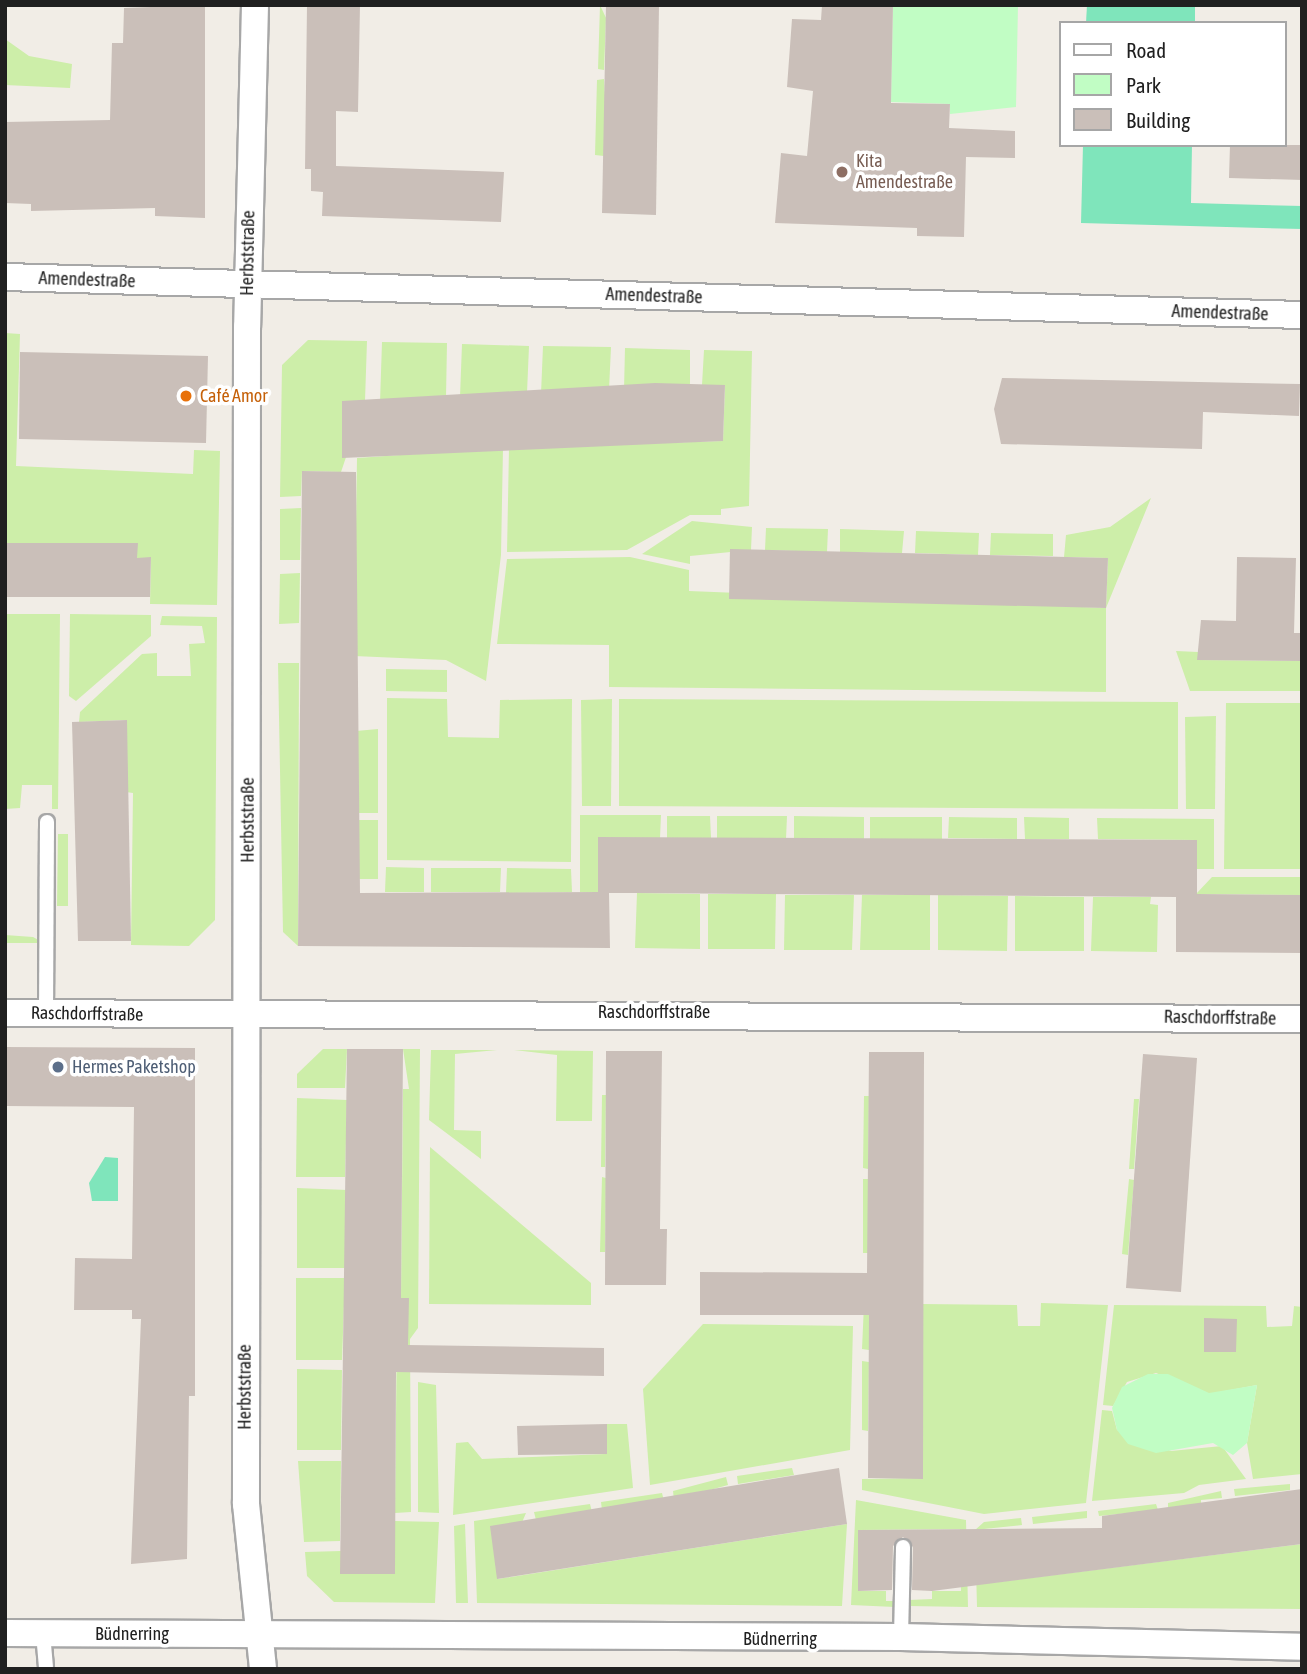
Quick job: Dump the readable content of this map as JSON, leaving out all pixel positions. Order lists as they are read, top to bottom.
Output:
{
  "streets": {
    "street": [
      "Herbststraße",
      "Amendestraße",
      "Raschdorffstraße",
      "Büdnerring"
    ]
  },
  "crossings": [
    ["Herbststraße", "Amendestraße"],
    ["Herbststraße", "Raschdorffstraße"],
    ["Herbststraße", "Büdnerring"]
  ],
  "places": ["Kita Amendestraße", "Café Amor", "Hermes Paketshop"],
  "legend": ["Road", "Park", "Building"]
}
